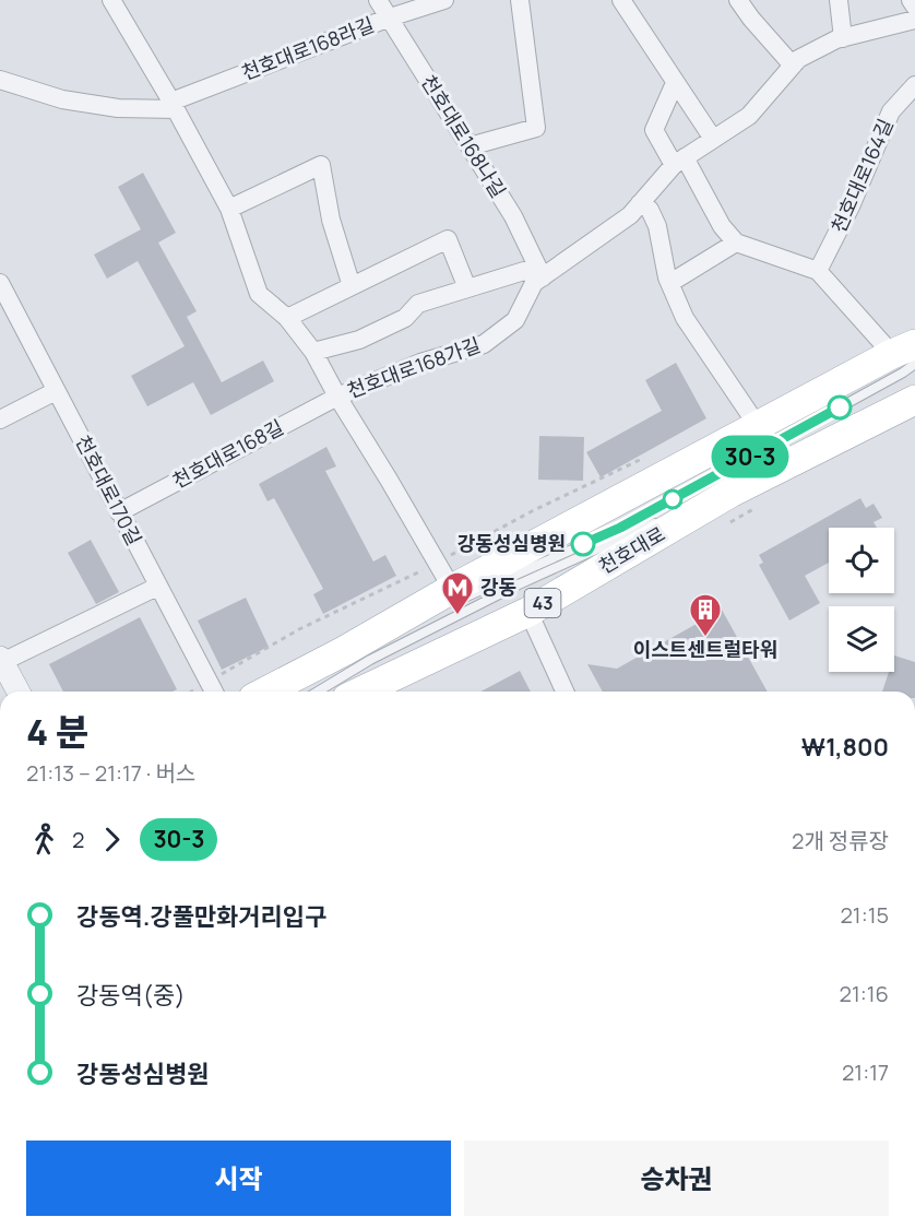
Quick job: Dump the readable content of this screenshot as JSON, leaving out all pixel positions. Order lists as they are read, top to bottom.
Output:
{
  "streets": {
    "main road": ["천호대로", "43"],
    "street": [
      "천호대로168라길",
      "천호대로168나길",
      "천호대로164길",
      "천호대로168가길",
      "천호대로168길",
      "천호대로170길"
    ]
  },
  "crossings": [
    ["천호대로168라길", "천호대로168나길"],
    ["천호대로168나길", "천호대로168가길"],
    ["천호대로168가길", "천호대로168길"],
    ["천호대로168길", "천호대로170길"]
  ],
  "places": {
    "other": ["강동성심병원"],
    "metro station": ["강동"],
    "building": ["이스트센트럴타워"]
  },
  "lines": ["bus line 30-3"],
  "page": {
    "on_map": "30-3",
    "heading": ["4 분", "21:13 – 21:17 · 버스", "₩1,800"],
    "legs": ["2", "30-3", "2개 정류장"],
    "list": [
      {
        "name": "강동역.강풀만화거리입구",
        "value": "21:15"
      },
      {
        "name": "강동역(중)",
        "value": "21:16"
      },
      {
        "name": "강동성심병원",
        "value": "21:17"
      }
    ],
    "buttons": ["시작", "승차권"]
  }
}
